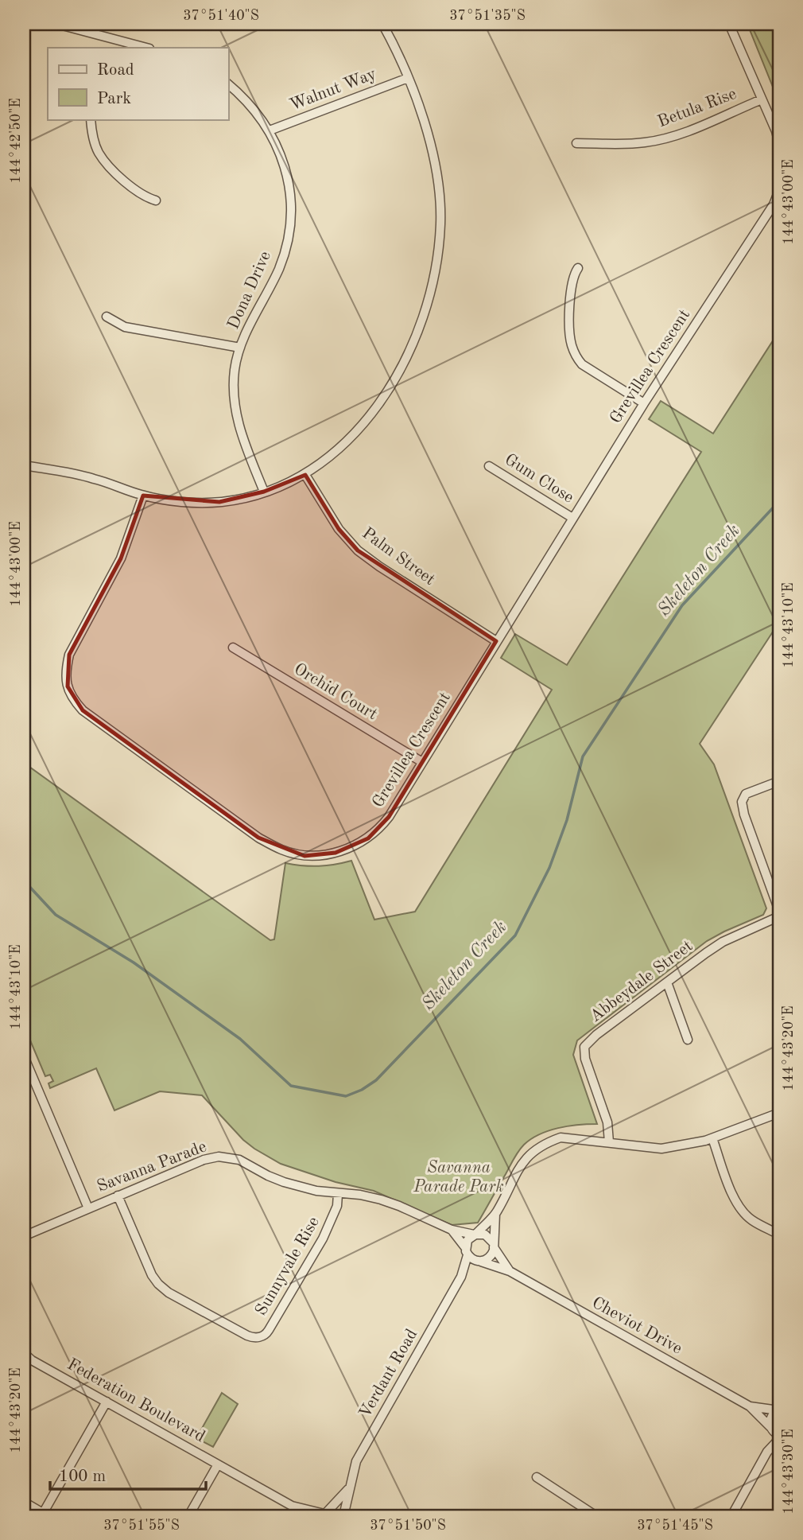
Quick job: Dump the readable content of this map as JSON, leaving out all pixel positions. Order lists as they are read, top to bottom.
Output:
{
  "streets": {
    "street": [
      "Walnut Way",
      "Betula Rise",
      "Dona Drive",
      "Grevillea Crescent",
      "Gum Close",
      "Palm Street",
      "Orchid Court",
      "Abbeydale Street",
      "Savanna Parade",
      "Sunnyvale Rise",
      "Cheviot Drive",
      "Verdant Road",
      "Federation Boulevard"
    ]
  },
  "crossings": [
    ["Walnut Way", "Dona Drive"],
    ["Grevillea Crescent", "Gum Close"],
    ["Grevillea Crescent", "Palm Street"],
    ["Grevillea Crescent", "Orchid Court"],
    ["Savanna Parade", "Sunnyvale Rise"],
    ["Savanna Parade", "Cheviot Drive"],
    ["Savanna Parade", "Verdant Road"],
    ["Cheviot Drive", "Verdant Road"],
    ["Verdant Road", "Federation Boulevard"]
  ],
  "water": ["Skeleton Creek"],
  "parks": ["Savanna Parade Park"],
  "legend": ["Road", "Park"],
  "scale_bar": "100 m",
  "coordinates": [
    "37°51'40\"S",
    "37°51'35\"S",
    "144°42'50\"E",
    "144°43'00\"E",
    "144°43'10\"E",
    "144°43'20\"E",
    "144°43'30\"E",
    "37°51'55\"S",
    "37°51'50\"S",
    "37°51'45\"S"
  ]
}
